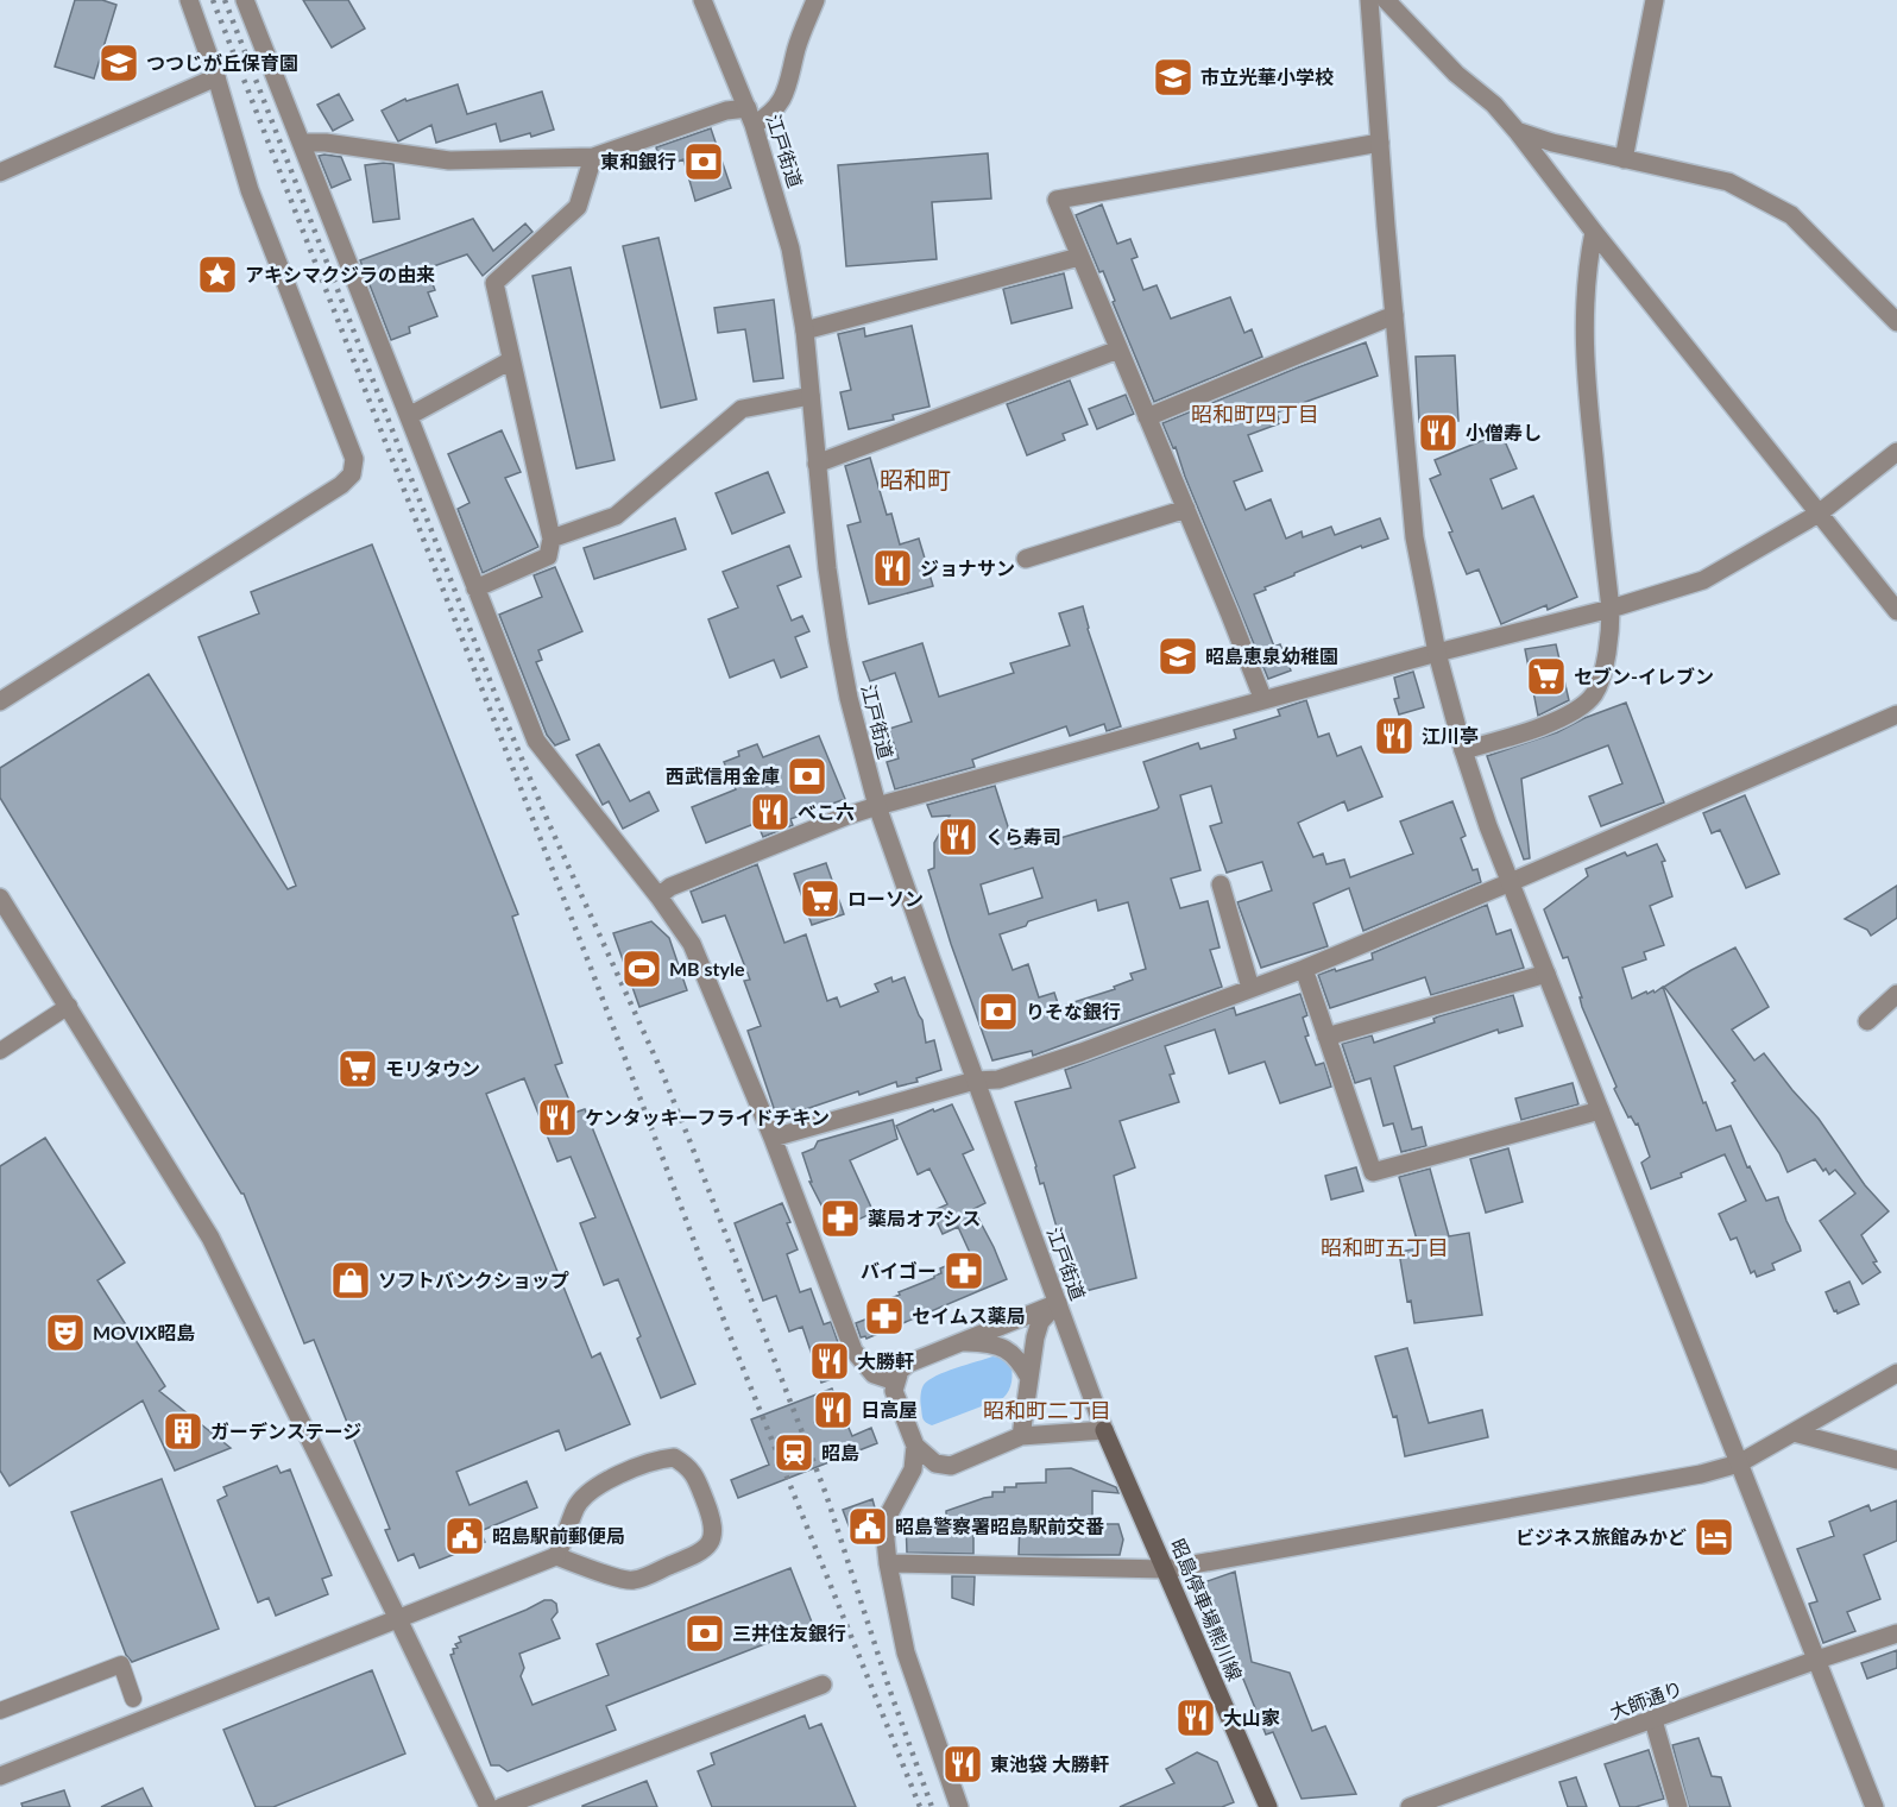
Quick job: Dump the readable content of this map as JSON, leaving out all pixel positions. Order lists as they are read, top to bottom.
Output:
{
  "streets": {
    "main road": ["昭島停車場熊川線"],
    "street": ["江戸街道", "大師通り"]
  },
  "crossings": [
    ["江戸街道", "昭島停車場熊川線"]
  ],
  "districts": [
    "昭和町四丁目",
    "昭和町",
    "昭和町五丁目",
    "昭和町二丁目"
  ],
  "places": {
    "school or university": ["つつじが丘保育園", "市立光華小学校", "昭島恵泉幼稚園"],
    "bank": [
      "東和銀行",
      "西武信用金庫",
      "りそな銀行",
      "三井住友銀行"
    ],
    "place": ["アキシマクジラの由来"],
    "restaurant": [
      "小僧寿し",
      "ジョナサン",
      "江川亭",
      "べこ六",
      "くら寿司",
      "ケンタッキーフライドチキン",
      "大勝軒",
      "日高屋",
      "大山家",
      "東池袋 大勝軒"
    ],
    "supermarket": ["セブン-イレブン", "ローソン", "モリタウン"],
    "sports": ["MB style"],
    "pharmacy": ["薬局オアシス", "バイゴー", "セイムス薬局"],
    "shop": ["ソフトバンクショップ"],
    "theatre": ["MOVIX昭島"],
    "building": ["ガーデンステージ"],
    "station": ["昭島"],
    "public building": ["昭島警察署昭島駅前交番", "昭島駅前郵便局"],
    "hotel": ["ビジネス旅館みかど"]
  }
}
